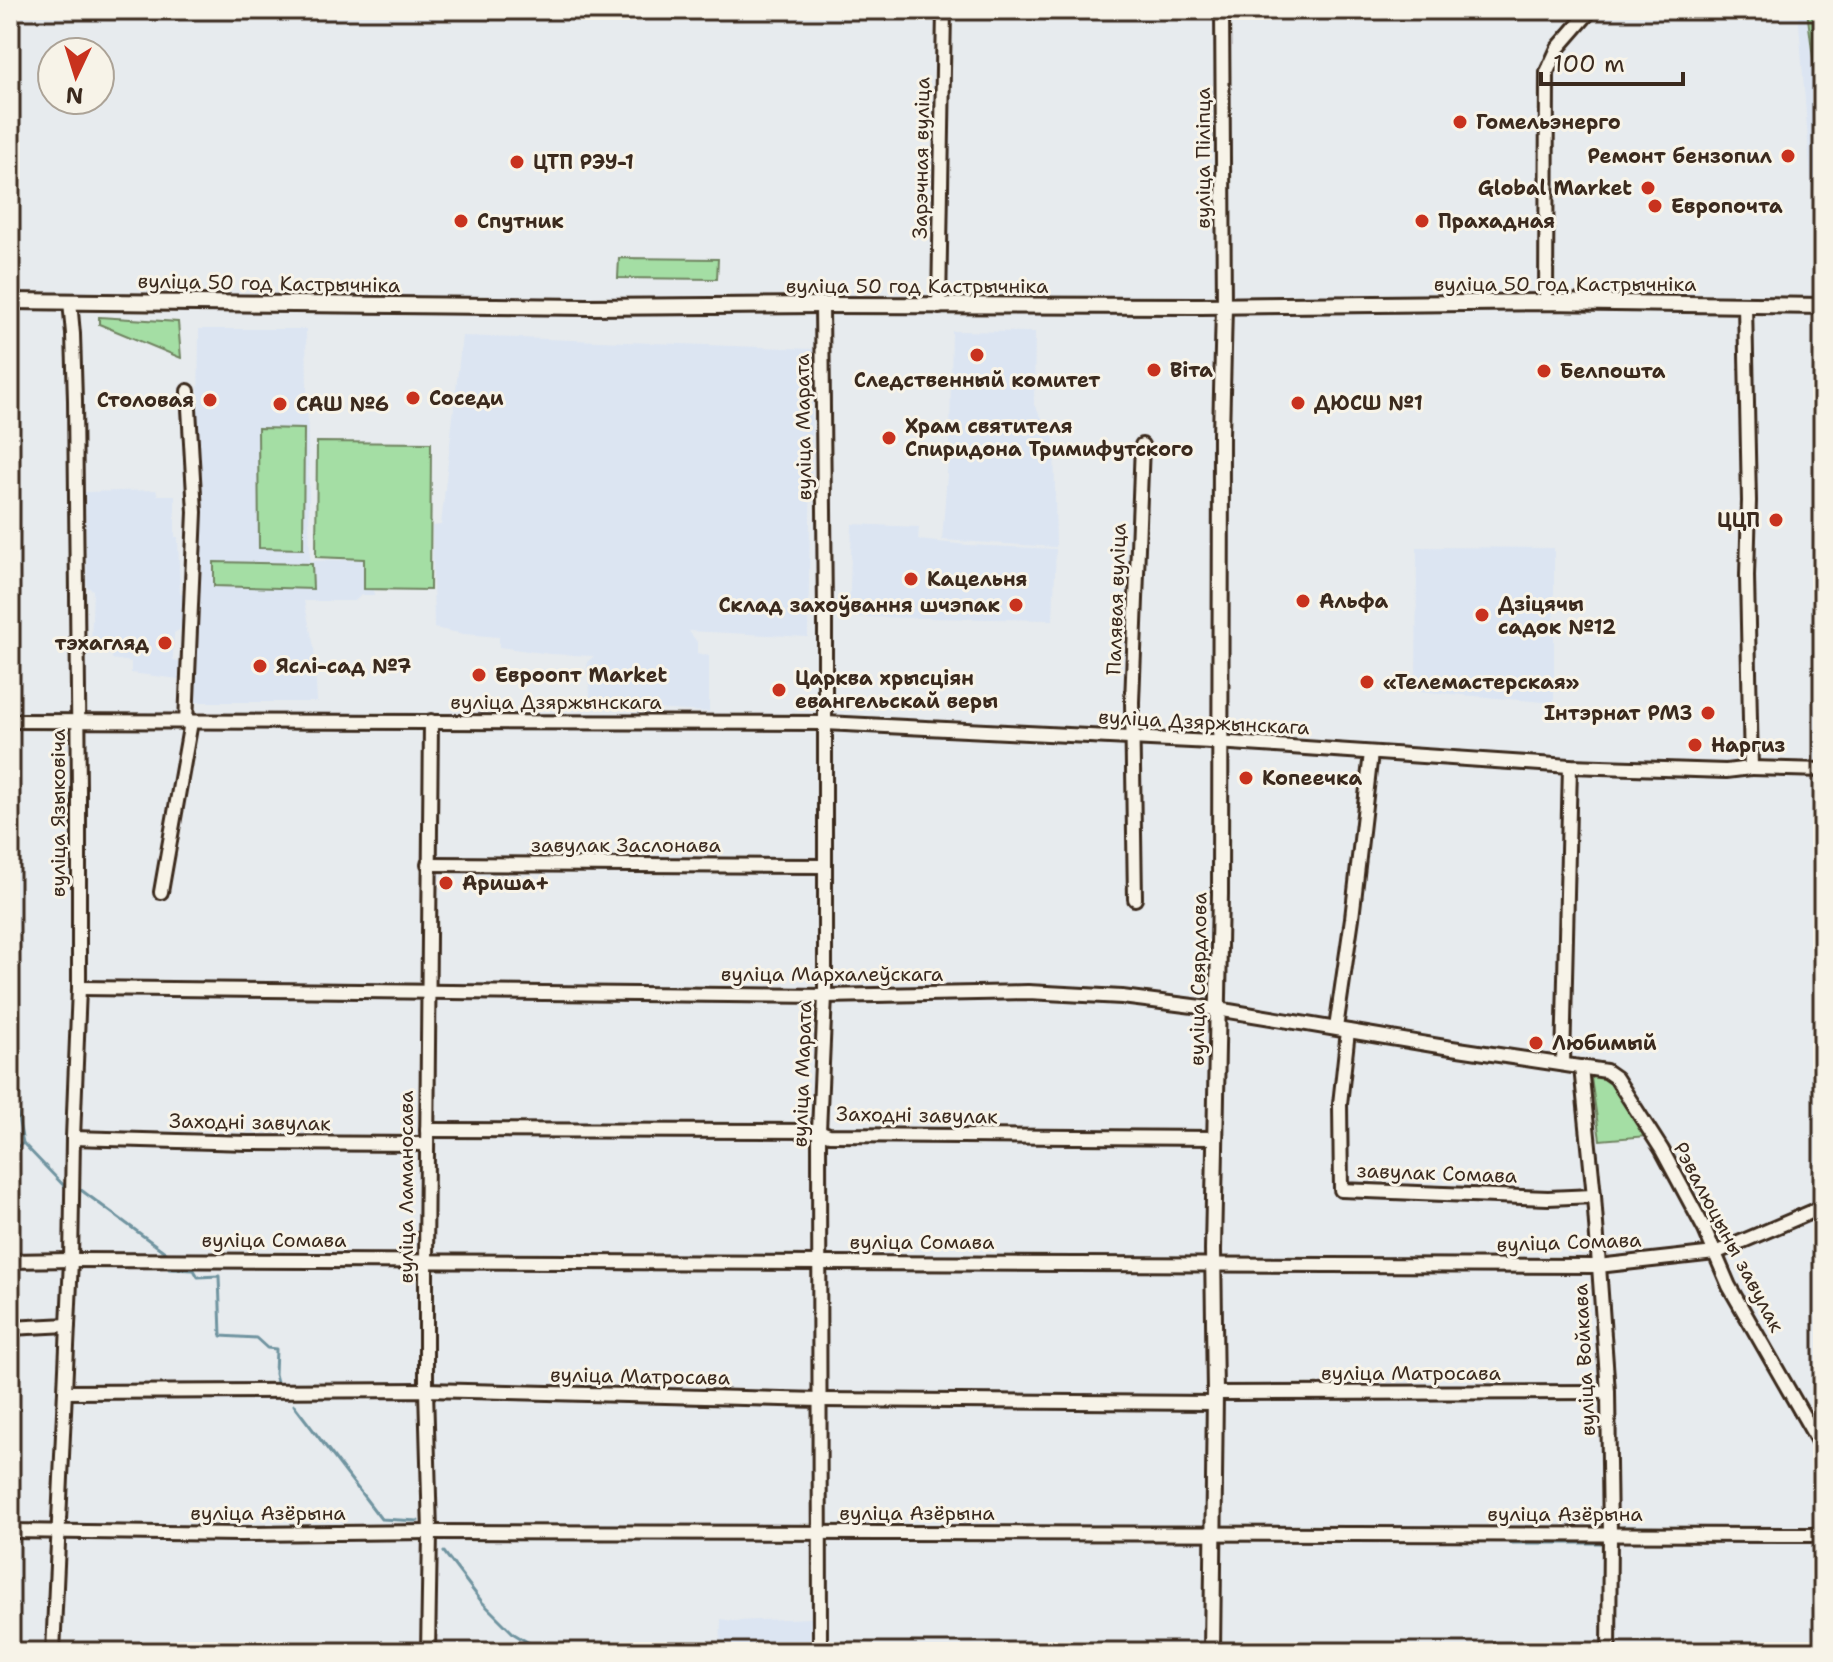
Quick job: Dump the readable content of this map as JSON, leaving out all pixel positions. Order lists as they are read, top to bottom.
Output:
{
  "streets": {
    "main road": ["вуліца 50 год Кастрычніка", "вуліца Свярдлова"],
    "street": [
      "Зарэчная вуліца",
      "вуліца Піліпца",
      "вуліца Марата",
      "Палявая вуліца",
      "вуліца Дзяржынскага",
      "вуліца Языковіча",
      "завулак Заслонава",
      "вуліца Мархалеўскага",
      "Заходні завулак",
      "завулак Сомава",
      "вуліца Ламаносава",
      "Рэвалюцыны завулак",
      "вуліца Сомава",
      "вуліца Войкава",
      "вуліца Матросава",
      "вуліца Азёрына"
    ]
  },
  "crossings": [
    ["Зарэчная вуліца", "вуліца 50 год Кастрычніка"],
    ["вуліца Піліпца", "вуліца 50 год Кастрычніка"],
    ["вуліца Піліпца", "вуліца Свярдлова"],
    ["вуліца 50 год Кастрычніка", "вуліца Марата"],
    ["вуліца 50 год Кастрычніка", "вуліца Языковіча"],
    ["вуліца 50 год Кастрычніка", "вуліца Свярдлова"],
    ["вуліца Марата", "вуліца Дзяржынскага"],
    ["вуліца Марата", "завулак Заслонава"],
    ["вуліца Марата", "вуліца Мархалеўскага"],
    ["вуліца Марата", "Заходні завулак"],
    ["вуліца Марата", "вуліца Сомава"],
    ["вуліца Марата", "вуліца Матросава"],
    ["вуліца Марата", "вуліца Азёрына"],
    ["Палявая вуліца", "вуліца Дзяржынскага"],
    ["вуліца Дзяржынскага", "вуліца Языковіча"],
    ["вуліца Дзяржынскага", "вуліца Свярдлова"],
    ["вуліца Дзяржынскага", "вуліца Ламаносава"],
    ["вуліца Языковіча", "вуліца Мархалеўскага"],
    ["вуліца Языковіча", "Заходні завулак"],
    ["вуліца Языковіча", "вуліца Сомава"],
    ["вуліца Языковіча", "вуліца Матросава"],
    ["вуліца Языковіча", "вуліца Азёрына"],
    ["завулак Заслонава", "вуліца Ламаносава"],
    ["вуліца Мархалеўскага", "вуліца Свярдлова"],
    ["вуліца Мархалеўскага", "завулак Сомава"],
    ["вуліца Мархалеўскага", "вуліца Ламаносава"],
    ["вуліца Мархалеўскага", "Рэвалюцыны завулак"],
    ["вуліца Мархалеўскага", "вуліца Войкава"],
    ["вуліца Свярдлова", "Заходні завулак"],
    ["вуліца Свярдлова", "вуліца Сомава"],
    ["вуліца Свярдлова", "вуліца Матросава"],
    ["вуліца Свярдлова", "вуліца Азёрына"],
    ["Заходні завулак", "вуліца Ламаносава"],
    ["завулак Сомава", "вуліца Войкава"],
    ["вуліца Ламаносава", "вуліца Сомава"],
    ["вуліца Ламаносава", "вуліца Матросава"],
    ["вуліца Ламаносава", "вуліца Азёрына"],
    ["Рэвалюцыны завулак", "вуліца Сомава"],
    ["Рэвалюцыны завулак", "вуліца Войкава"],
    ["вуліца Сомава", "вуліца Войкава"],
    ["вуліца Войкава", "вуліца Матросава"],
    ["вуліца Войкава", "вуліца Азёрына"]
  ],
  "places": [
    "Гомельэнерго",
    "Ремонт бензопил",
    "ЦТП РЭУ-1",
    "Globаl Market",
    "Европочта",
    "Спутник",
    "Прахадная",
    "Следственный комитет",
    "Віта",
    "Белпошта",
    "Соседи",
    "Столовая",
    "ДЮСШ №1",
    "САШ №6",
    "Храм святителя Спиридона Тримифутского",
    "ЦЦП",
    "Кацельня",
    "Альфа",
    "Склад захоўвання шчэпак",
    "Дзіцячы садок №12",
    "тэхагляд",
    "Яслі-сад №7",
    "Евроопт Market",
    "«Телемастерская»",
    "Царква хрысціян евангельскай веры",
    "Інтэрнат РМЗ",
    "Наргиз",
    "Копеечка",
    "Ариша+",
    "Любимый"
  ],
  "scale_bar": "100 m",
  "north": "bottom"
}
